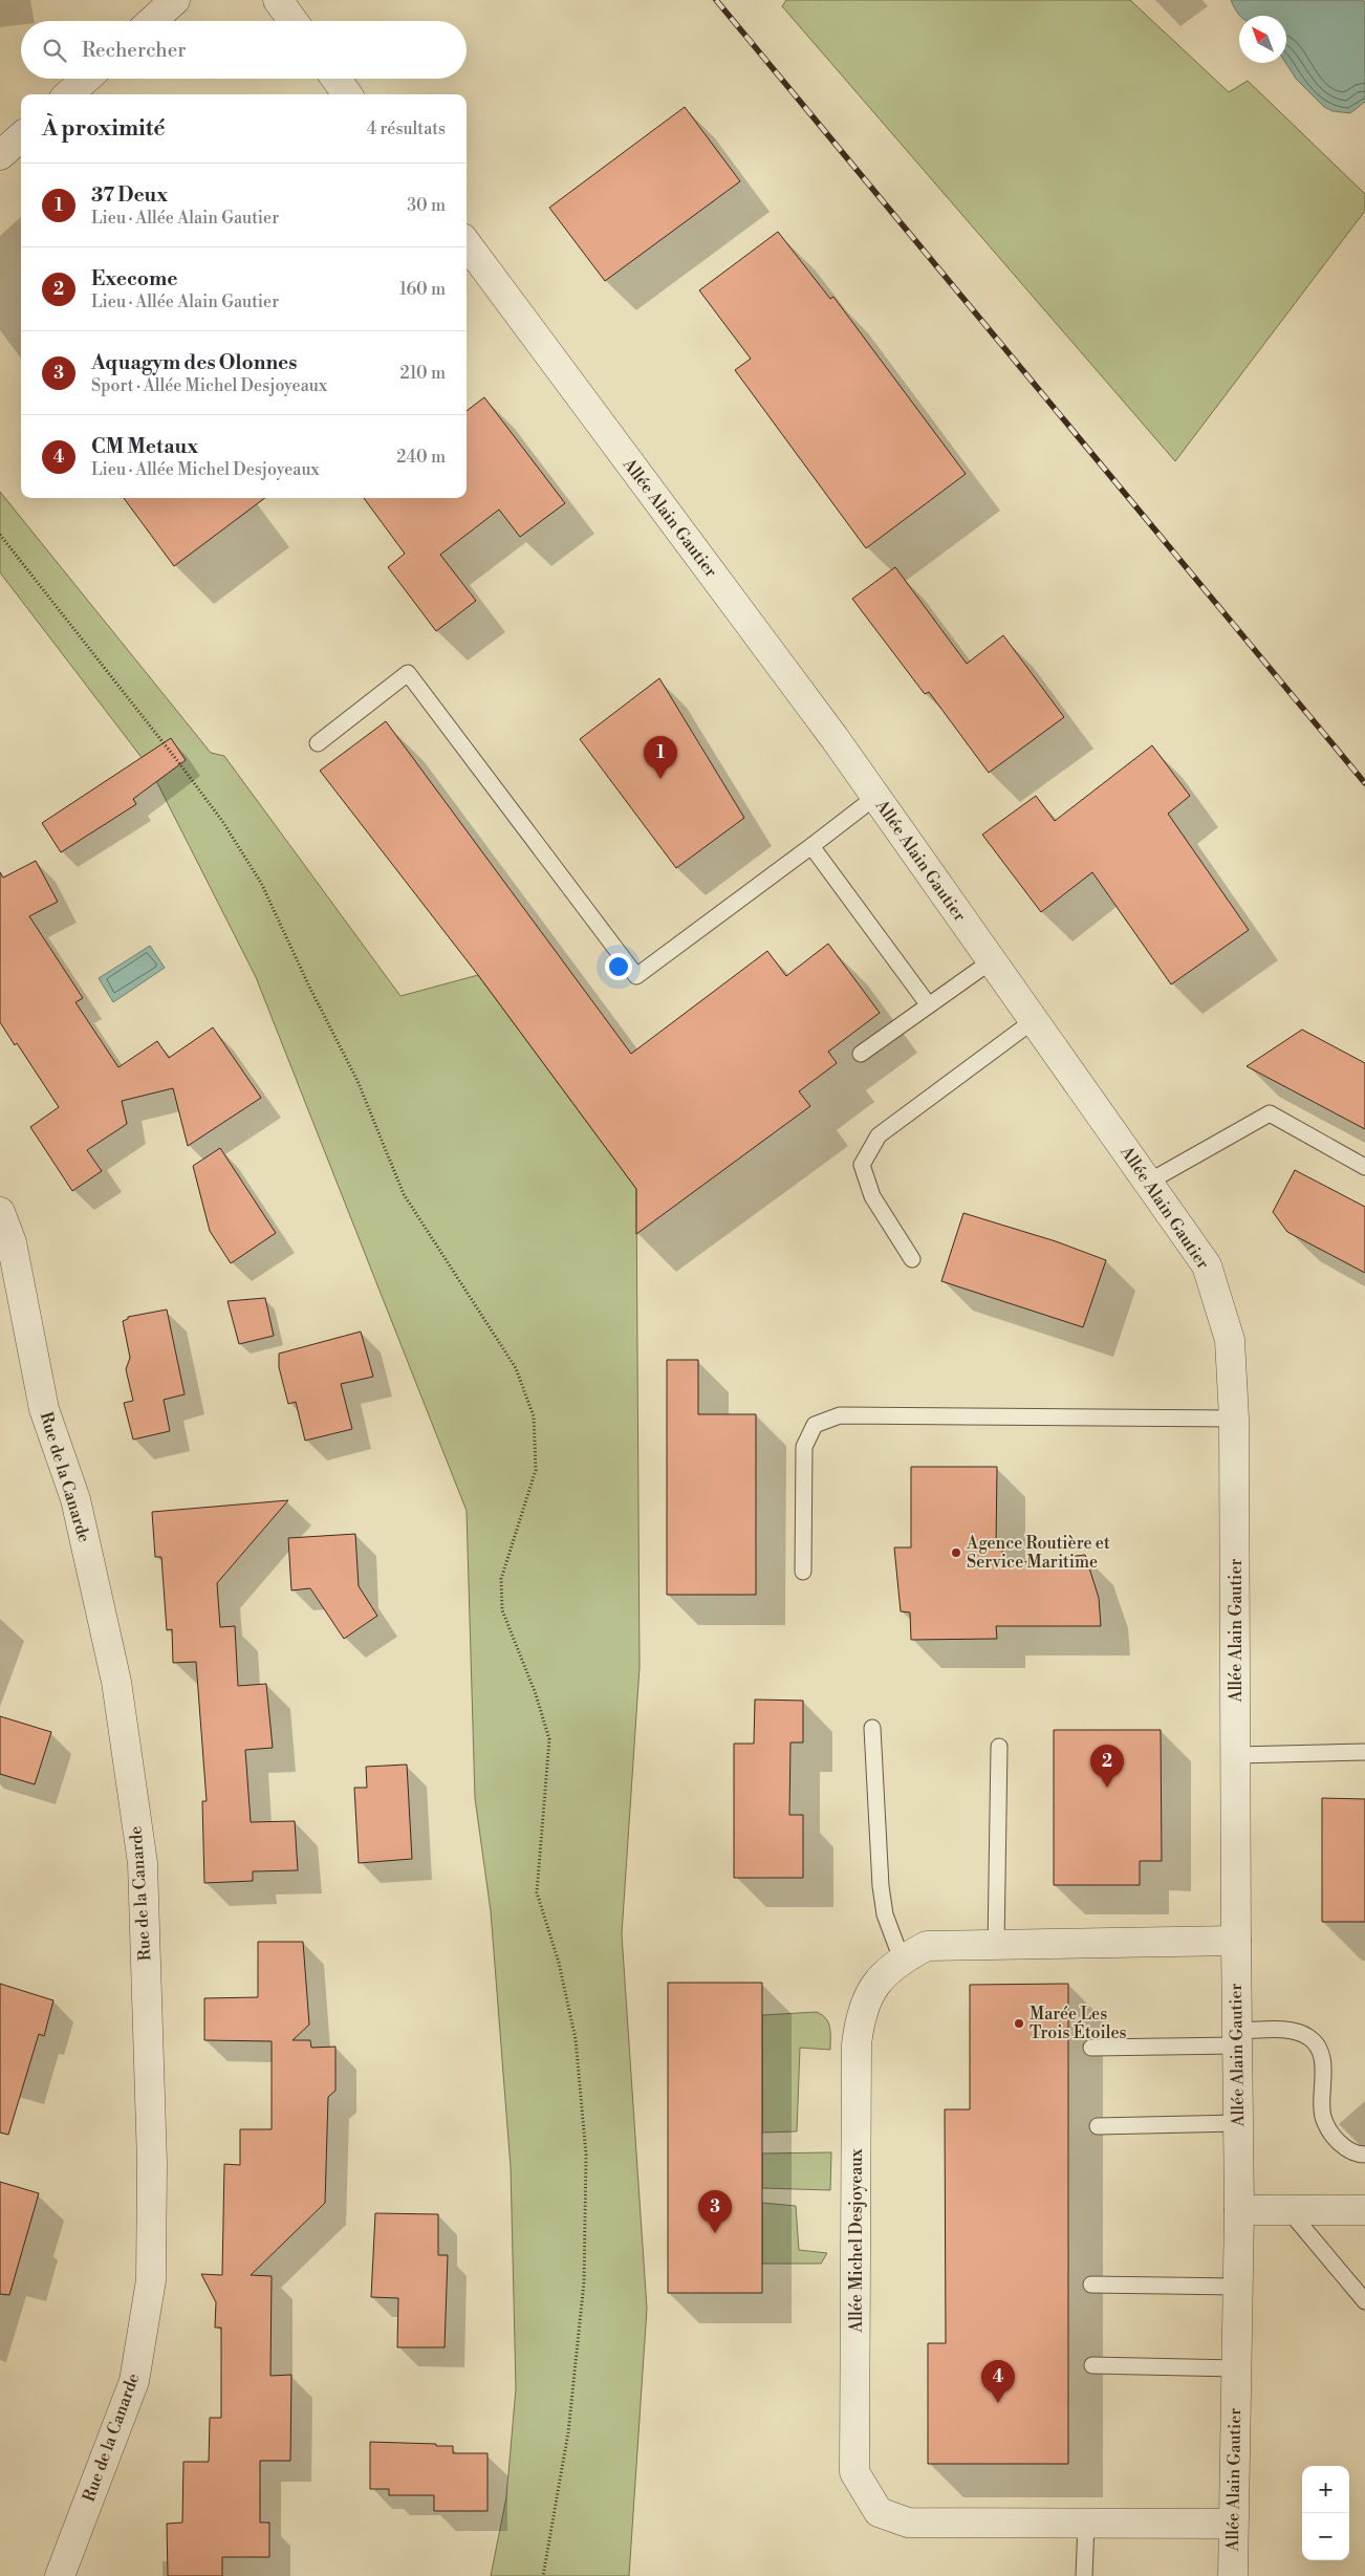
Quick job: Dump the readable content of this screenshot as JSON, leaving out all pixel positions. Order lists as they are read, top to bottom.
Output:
{
  "streets": {
    "street": ["Allée Alain Gautier", "Rue de la Canarde", "Allée Michel Desjoyeaux"]
  },
  "crossings": [
    ["Allée Alain Gautier", "Allée Michel Desjoyeaux"]
  ],
  "places": ["Agence Routière et Service Maritime", "Marée Les Trois Étoiles"],
  "north": "top left",
  "page": {
    "search": "Rechercher",
    "heading": ["À proximité", "4 résultats"],
    "list": [
      {
        "mark": "1",
        "name": "37 Deux",
        "note": "Lieu · Allée Alain Gautier",
        "value": "30 m"
      },
      {
        "mark": "2",
        "name": "Execome",
        "note": "Lieu · Allée Alain Gautier",
        "value": "160 m"
      },
      {
        "mark": "3",
        "name": "Aquagym des Olonnes",
        "note": "Sport · Allée Michel Desjoyeaux",
        "value": "210 m"
      },
      {
        "mark": "4",
        "name": "CM Metaux",
        "note": "Lieu · Allée Michel Desjoyeaux",
        "value": "240 m"
      }
    ],
    "pins": [
      "1",
      "2",
      "3",
      "4"
    ],
    "map_buttons": ["+", "−"]
  }
}
